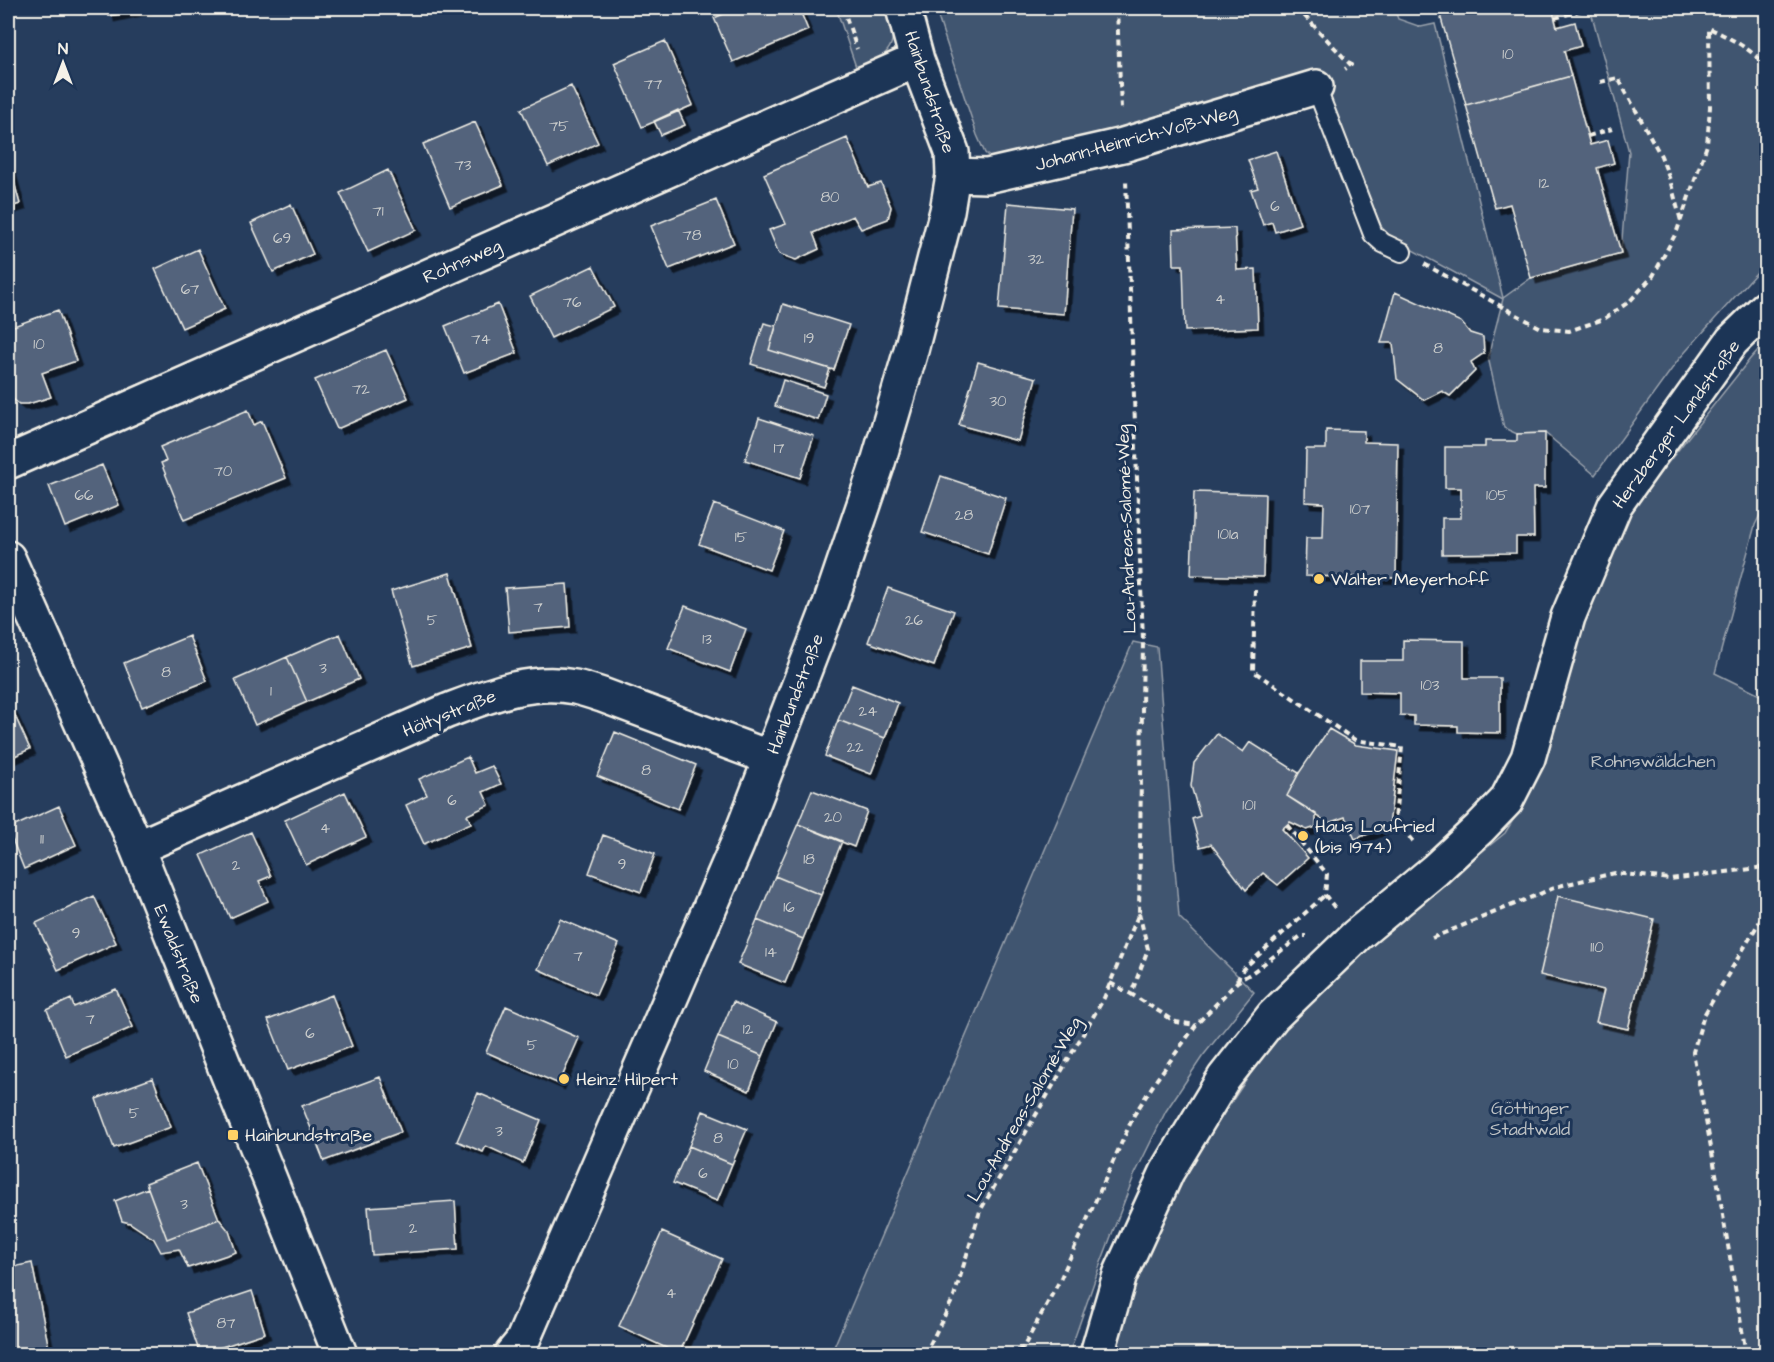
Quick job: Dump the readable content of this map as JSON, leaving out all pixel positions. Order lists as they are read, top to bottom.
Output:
{
  "streets": {
    "street": [
      "Hainbundstraße",
      "Johann-Heinrich-Voß-Weg",
      "Rohnsweg",
      "Herzberger Landstraße",
      "Höltystraße",
      "Ewaldstraße"
    ],
    "path": ["Lou-Andreas-Salomé-Weg"]
  },
  "crossings": [
    ["Hainbundstraße", "Johann-Heinrich-Voß-Weg"],
    ["Hainbundstraße", "Rohnsweg"],
    ["Hainbundstraße", "Höltystraße"],
    ["Johann-Heinrich-Voß-Weg", "Lou-Andreas-Salomé-Weg"],
    ["Höltystraße", "Ewaldstraße"]
  ],
  "parks": ["Rohnswäldchen", "Göttinger Stadtwald"],
  "places": {
    "other": ["Walter Meyerhoff", "Haus Loufried (bis 1974)", "Heinz Hilpert"],
    "transit": ["Hainbundstraße"]
  },
  "house_numbers": [
    "10",
    "77",
    "75",
    "73",
    "12",
    "80",
    "6",
    "71",
    "78",
    "69",
    "32",
    "67",
    "4",
    "76",
    "19",
    "74",
    "10",
    "8",
    "72",
    "30",
    "17",
    "70",
    "66",
    "105",
    "107",
    "28",
    "101a",
    "15",
    "7",
    "5",
    "26",
    "13",
    "3",
    "8",
    "103",
    "1",
    "24",
    "22",
    "8",
    "6",
    "101",
    "20",
    "4",
    "11",
    "18",
    "9",
    "2",
    "16",
    "9",
    "110",
    "14",
    "7",
    "7",
    "12",
    "6",
    "5",
    "10",
    "5",
    "3",
    "8",
    "6",
    "3",
    "2",
    "4",
    "87"
  ],
  "north": "top"
}
